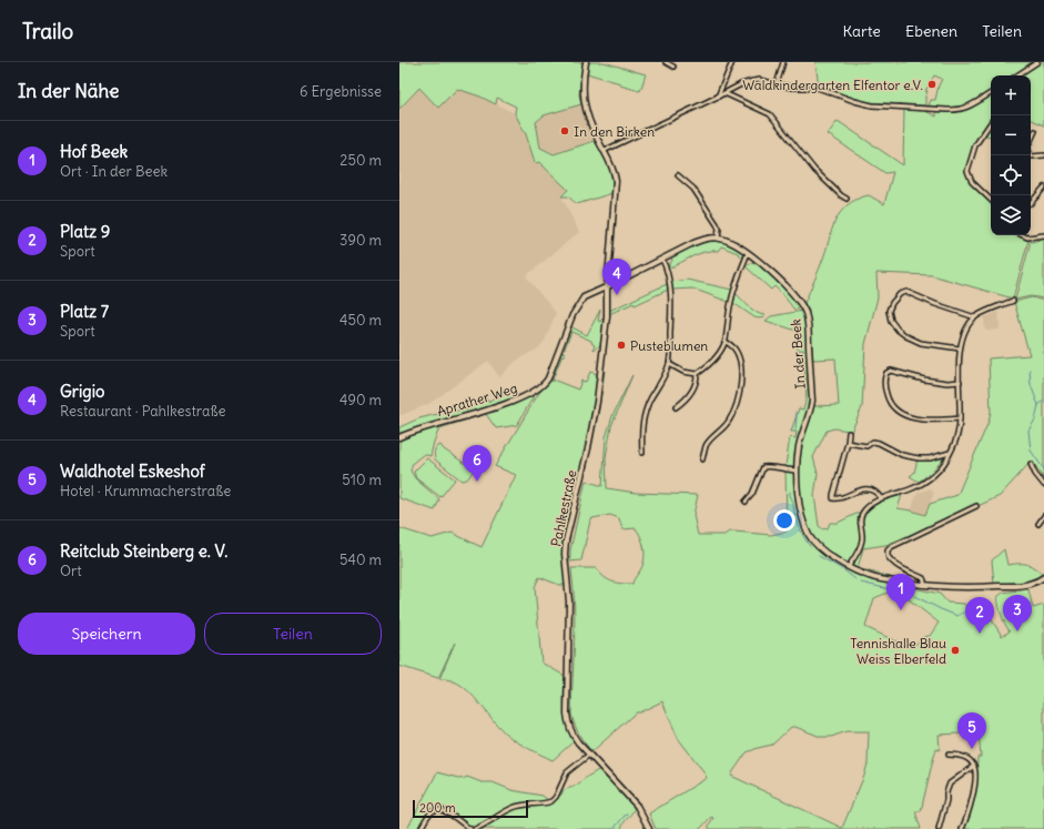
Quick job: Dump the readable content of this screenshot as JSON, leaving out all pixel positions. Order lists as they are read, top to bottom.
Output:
{
  "streets": {
    "street": ["In der Beek", "Aprather Weg", "Pahlkestraße"]
  },
  "crossings": [
    ["Aprather Weg", "Pahlkestraße"]
  ],
  "places": [
    "Waldkindergarten Elfentor e.V.",
    "In den Birken",
    "Pusteblumen",
    "Tennishalle Blau Weiss Elberfeld"
  ],
  "scale_bar": "200 m",
  "page": {
    "header": "Trailo",
    "nav": ["Karte", "Ebenen", "Teilen"],
    "heading": ["In der Nähe", "6 Ergebnisse"],
    "map_buttons": ["+", "−"],
    "list": [
      {
        "mark": "1",
        "name": "Hof Beek",
        "note": "Ort · In der Beek",
        "value": "250 m"
      },
      {
        "mark": "2",
        "name": "Platz 9",
        "note": "Sport",
        "value": "390 m"
      },
      {
        "mark": "3",
        "name": "Platz 7",
        "note": "Sport",
        "value": "450 m"
      },
      {
        "mark": "4",
        "name": "Grigio",
        "note": "Restaurant · Pahlkestraße",
        "value": "490 m"
      },
      {
        "mark": "5",
        "name": "Waldhotel Eskeshof",
        "note": "Hotel · Krummacherstraße",
        "value": "510 m"
      },
      {
        "mark": "6",
        "name": "Reitclub Steinberg e. V.",
        "note": "Ort",
        "value": "540 m"
      }
    ],
    "pins": [
      "4",
      "6",
      "1",
      "3",
      "2",
      "5"
    ],
    "buttons": ["Speichern", "Teilen"],
    "scale": "200 m"
  }
}
